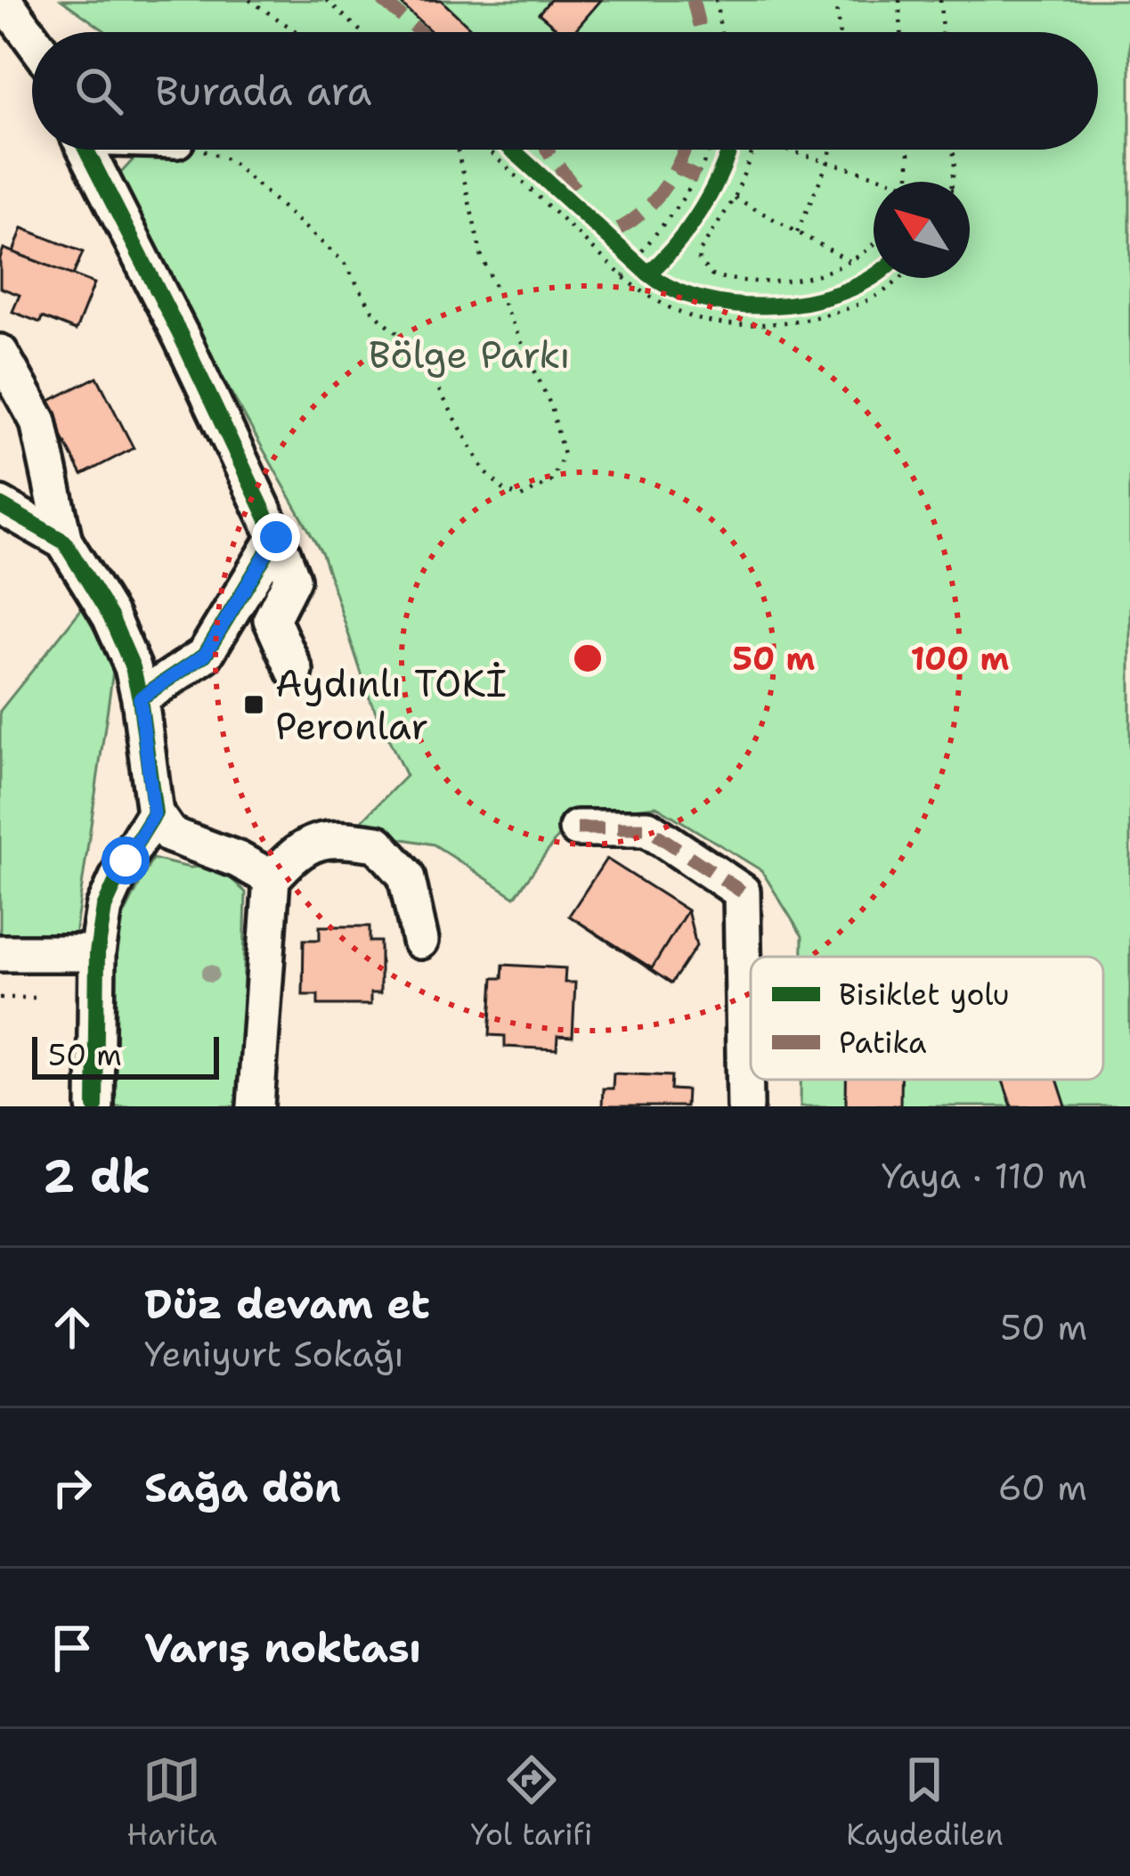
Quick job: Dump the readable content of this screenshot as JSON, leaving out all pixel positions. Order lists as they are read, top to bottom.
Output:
{
  "parks": ["Bölge Parkı"],
  "places": {
    "transit": ["Aydınlı TOKİ Peronlar"]
  },
  "legend": ["Bisiklet yolu", "Patika"],
  "scale_bar": "50 m",
  "north": "top left",
  "page": {
    "search": "Burada ara",
    "scale": "50 m",
    "heading": ["2 dk", "Yaya · 110 m"],
    "list": [
      ["Düz devam et", "Yeniyurt Sokağı", "50 m"],
      ["Sağa dön", "60 m"],
      "Varış noktası"
    ],
    "nav": ["Harita", "Yol tarifi", "Kaydedilen"]
  },
  "rings": ["50 m", "100 m"]
}
